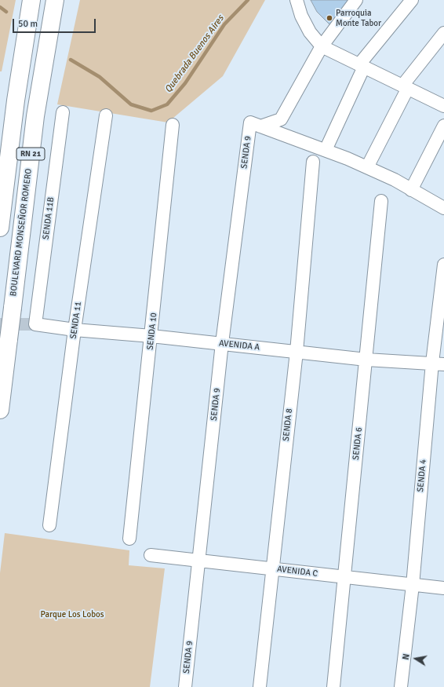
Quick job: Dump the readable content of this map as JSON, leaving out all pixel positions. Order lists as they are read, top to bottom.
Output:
{
  "streets": {
    "highway": ["RN 21", "BOULEVARD MONSEÑOR ROMERO"],
    "street": [
      "SENDA 9",
      "SENDA 11B",
      "SENDA 11",
      "SENDA 10",
      "AVENIDA A",
      "SENDA 8",
      "SENDA 6",
      "SENDA 4",
      "AVENIDA C"
    ]
  },
  "crossings": [
    ["SENDA 9", "AVENIDA A"],
    ["SENDA 9", "AVENIDA C"],
    ["SENDA 11B", "AVENIDA A"],
    ["SENDA 11", "AVENIDA A"],
    ["SENDA 10", "AVENIDA A"],
    ["AVENIDA A", "SENDA 8"],
    ["AVENIDA A", "SENDA 6"],
    ["AVENIDA A", "SENDA 4"],
    ["SENDA 8", "AVENIDA C"],
    ["SENDA 6", "AVENIDA C"],
    ["SENDA 4", "AVENIDA C"]
  ],
  "water": ["Quebrada Buenos Aires"],
  "parks": ["Parque Los Lobos"],
  "places": ["Parroquia Monte Tabor"],
  "scale_bar": "50 m",
  "north": "left"
}
